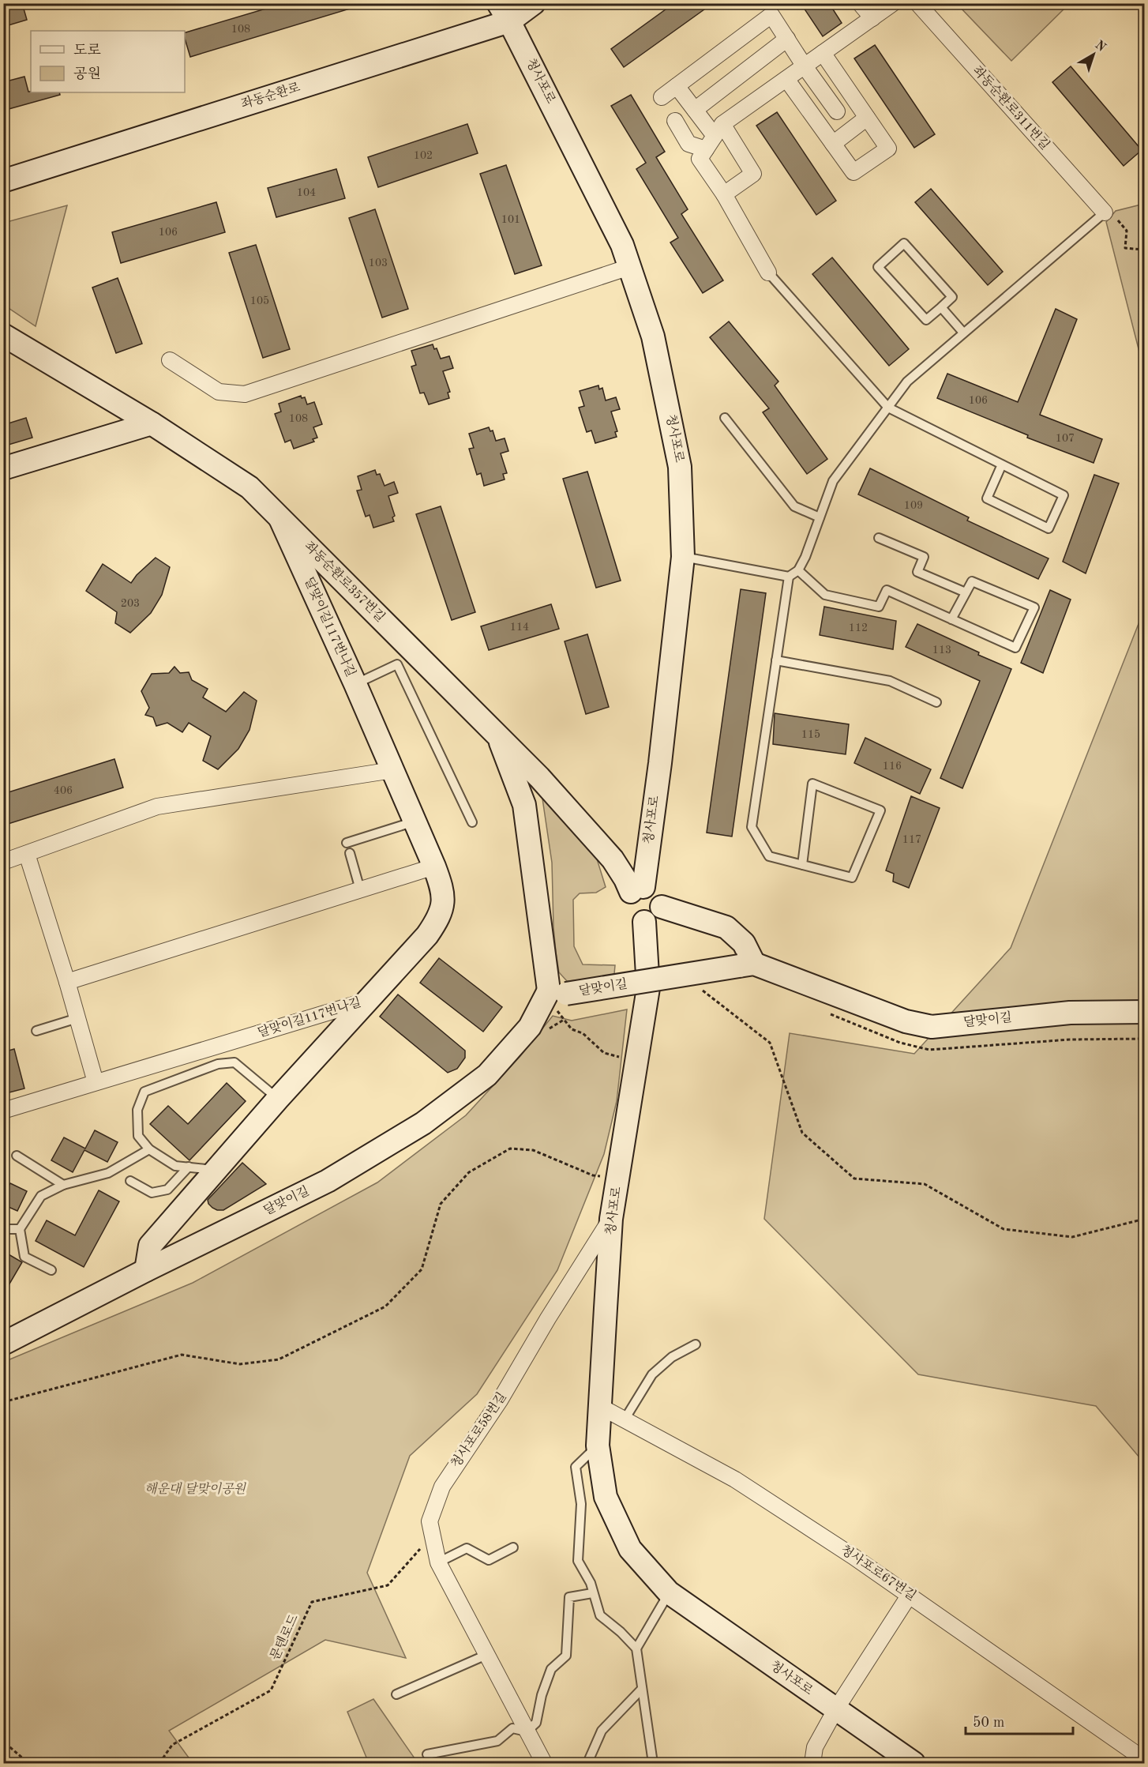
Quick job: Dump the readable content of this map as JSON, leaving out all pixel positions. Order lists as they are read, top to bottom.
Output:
{
  "streets": {
    "street": [
      "청사포로",
      "좌동순환로",
      "좌동순환로311번길",
      "좌동순환로357번길",
      "달맞이길117번나길",
      "달맞이길",
      "청사포로58번길",
      "청사포로67번길"
    ],
    "path": ["문텐로드"]
  },
  "crossings": [
    ["청사포로", "좌동순환로"],
    ["청사포로", "좌동순환로357번길"],
    ["청사포로", "청사포로58번길"],
    ["청사포로", "청사포로67번길"],
    ["좌동순환로357번길", "달맞이길117번나길"],
    ["청사포로58번길", "문텐로드"]
  ],
  "parks": ["해운대 달맞이공원"],
  "house_numbers": [
    "108",
    "102",
    "104",
    "101",
    "106",
    "103",
    "105",
    "106",
    "108",
    "107",
    "109",
    "203",
    "114",
    "112",
    "113",
    "115",
    "116",
    "406",
    "117"
  ],
  "legend": ["도로", "공원"],
  "scale_bar": "50 m",
  "north": "top right"
}
